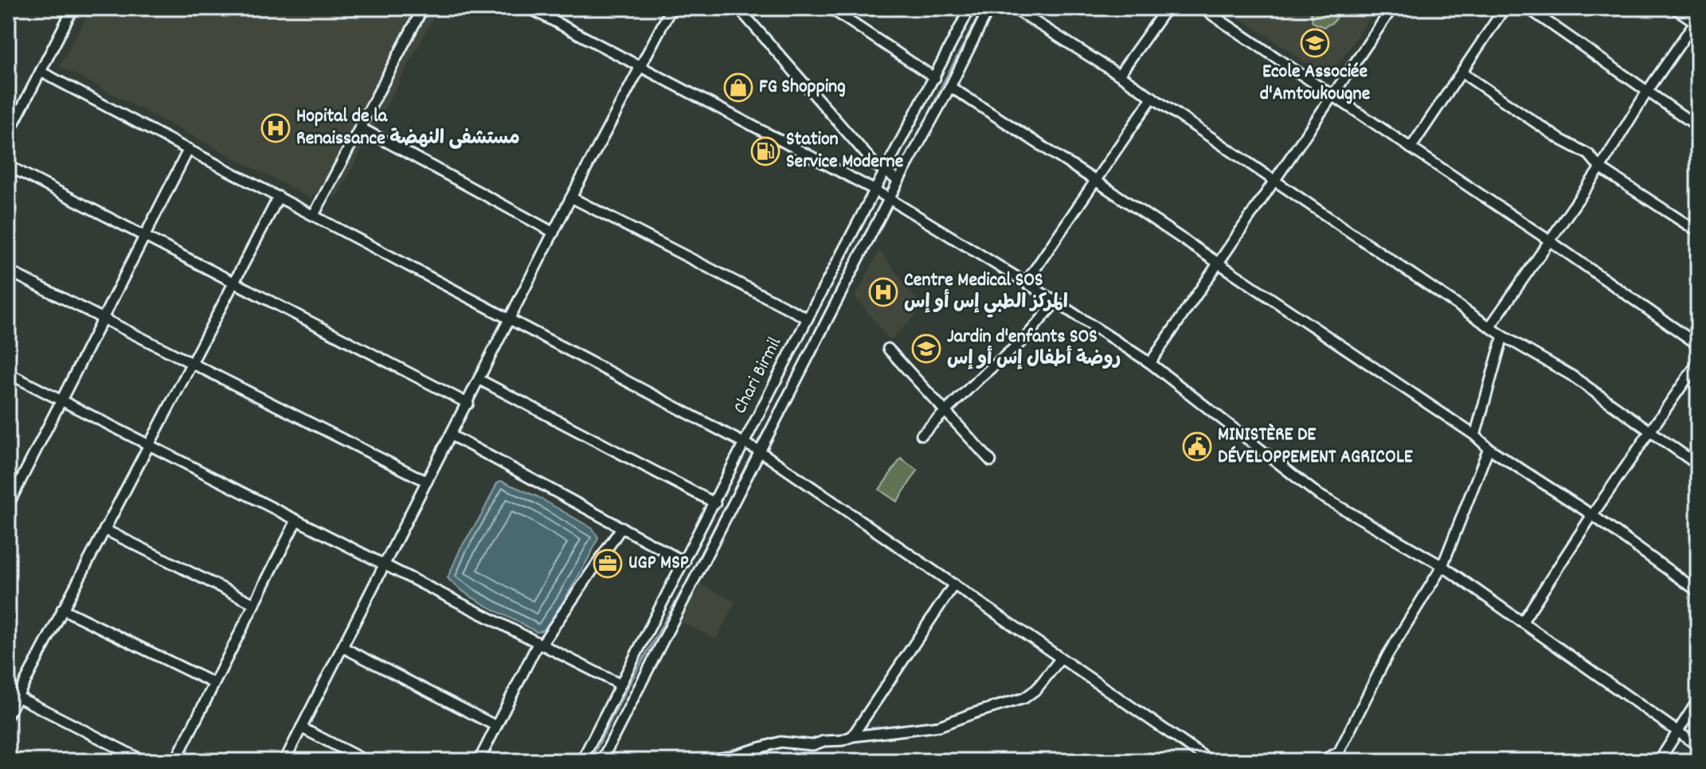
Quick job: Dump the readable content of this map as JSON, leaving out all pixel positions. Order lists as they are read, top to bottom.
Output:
{
  "streets": {
    "street": ["Chari Birmil"]
  },
  "places": {
    "school or university": ["Ecole Associée d'Amtoukougne", "Jardin d'enfants SOS روضة أطفال إس أو إس"],
    "shop": ["FG Shopping"],
    "hospital": ["Hopital de la Renaissance مستشفى النهضة", "Centre Medical SOS المركز الطبي إس أو إس"],
    "fuel station": ["Station Service Moderne"],
    "public building": ["MINISTÈRE DE DÉVELOPPEMENT AGRICOLE"],
    "office": ["UGP MSP"]
  }
}
